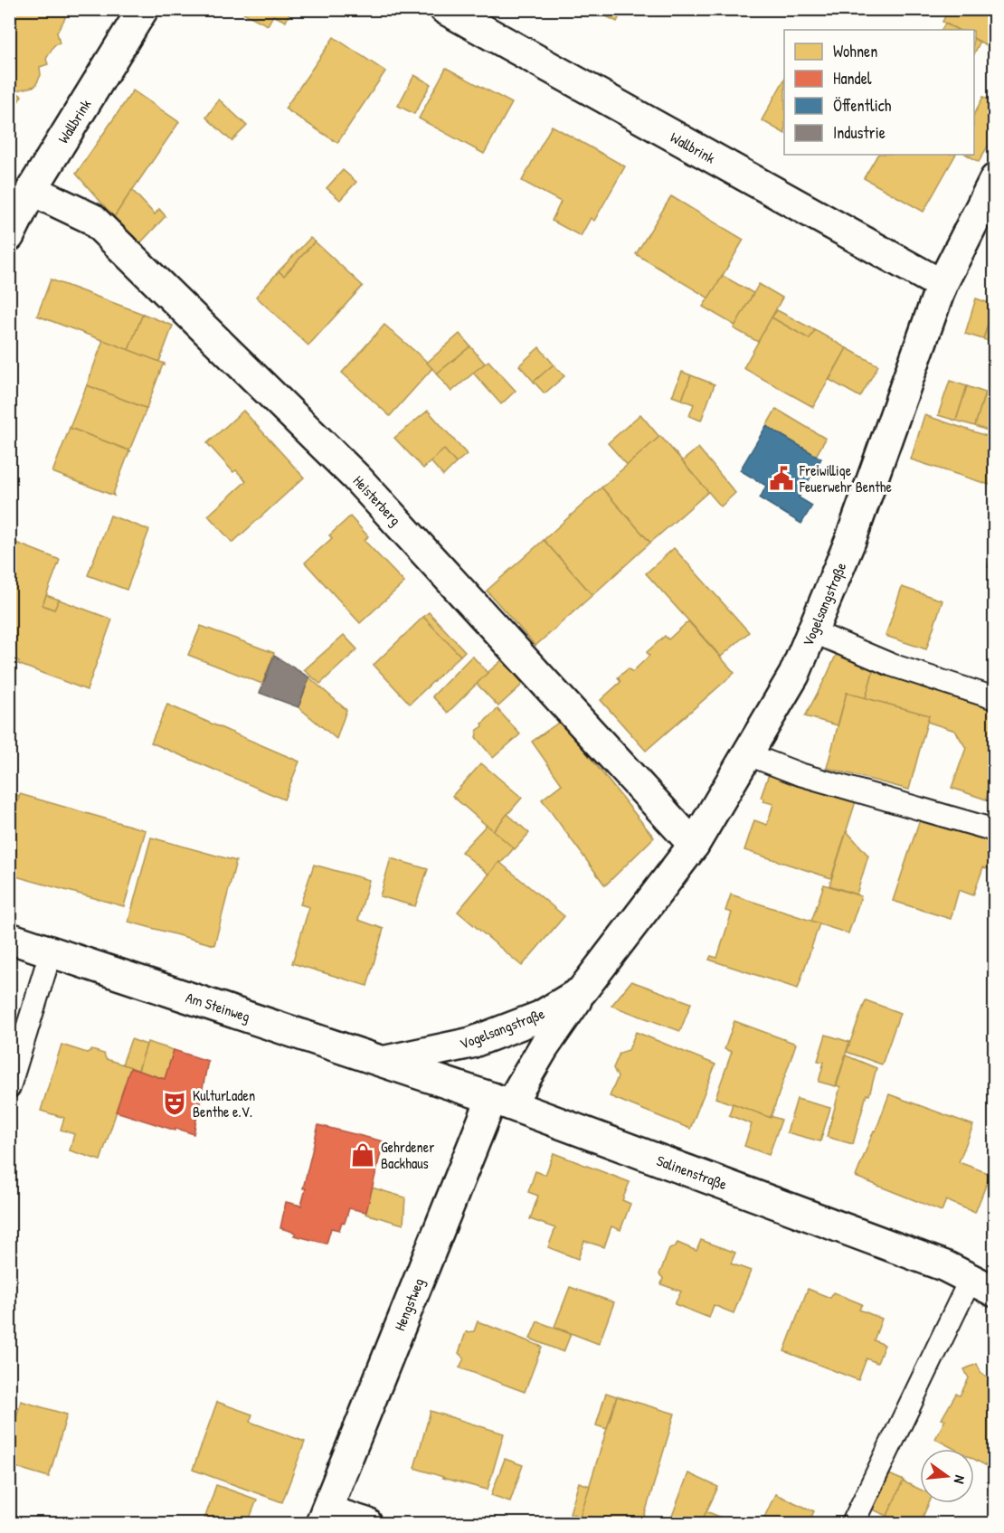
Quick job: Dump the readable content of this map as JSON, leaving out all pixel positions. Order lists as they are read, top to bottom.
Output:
{
  "streets": {
    "street": [
      "Wallbrink",
      "Heisterberg",
      "Vogelsangstraße",
      "Am Steinweg",
      "Salinenstraße",
      "Hengstweg"
    ]
  },
  "crossings": [
    ["Wallbrink", "Heisterberg"],
    ["Wallbrink", "Vogelsangstraße"],
    ["Heisterberg", "Vogelsangstraße"],
    ["Vogelsangstraße", "Am Steinweg"],
    ["Vogelsangstraße", "Salinenstraße"],
    ["Vogelsangstraße", "Hengstweg"],
    ["Am Steinweg", "Salinenstraße"],
    ["Salinenstraße", "Hengstweg"]
  ],
  "places": {
    "public building": ["Freiwillige Feuerwehr Benthe"],
    "theatre": ["KulturLaden Benthe e.V."],
    "shop": ["Gehrdener Backhaus"]
  },
  "legend": [
    "Wohnen",
    "Handel",
    "Öffentlich",
    "Industrie"
  ],
  "north": "right"
}
